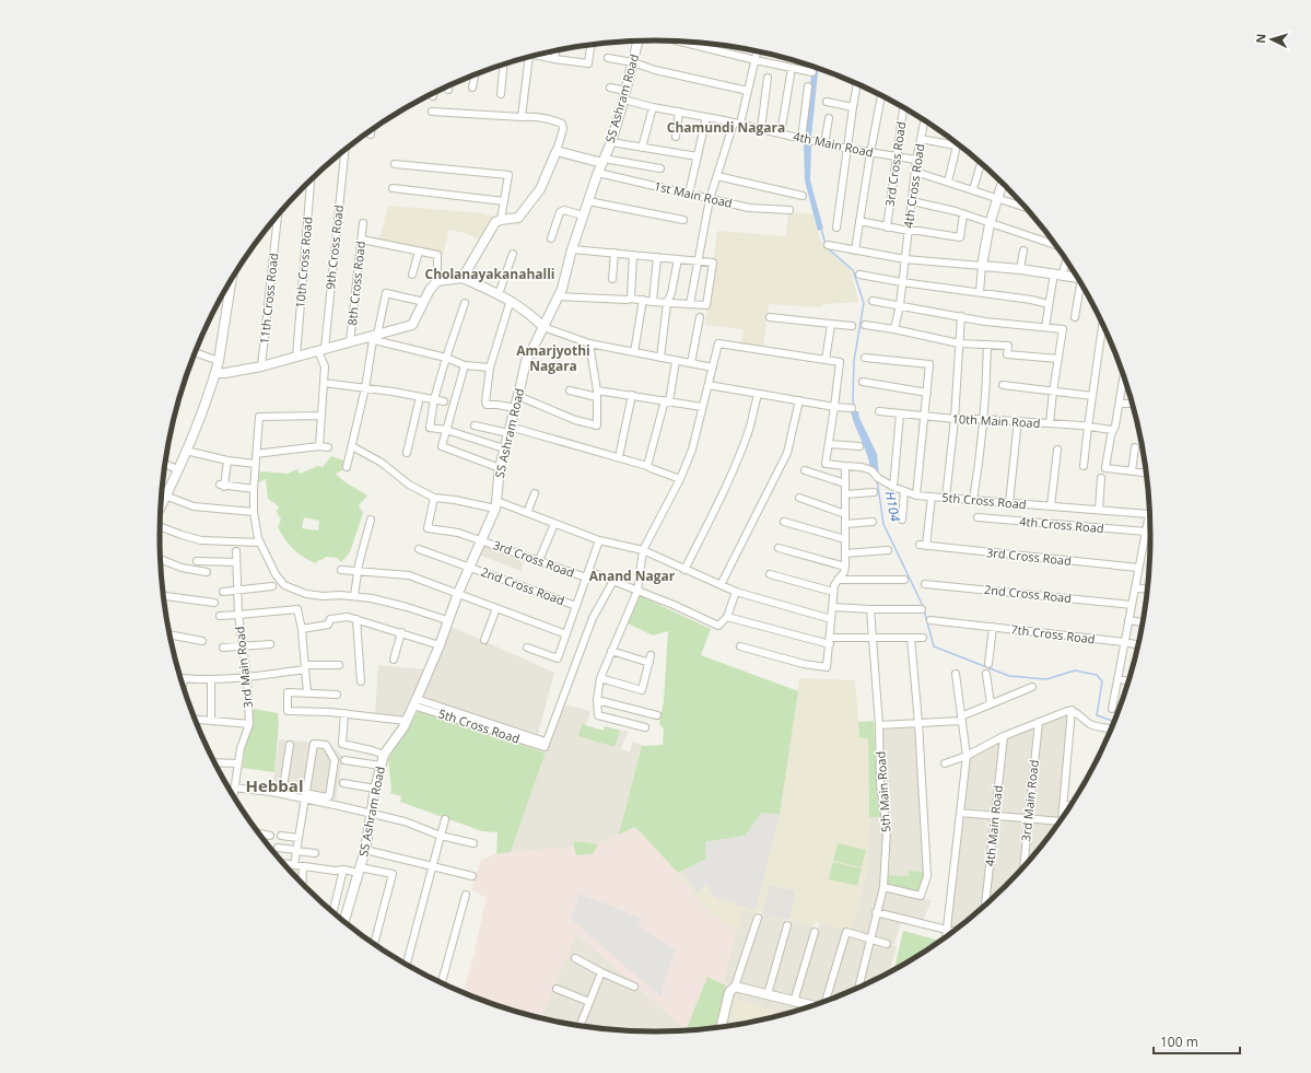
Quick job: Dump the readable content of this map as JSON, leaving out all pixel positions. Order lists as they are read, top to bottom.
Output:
{
  "streets": {
    "street": [
      "SS Ashram Road",
      "4th Main Road",
      "3rd Cross Road",
      "4th Cross Road",
      "1st Main Road",
      "9th Cross Road",
      "10th Cross Road",
      "8th Cross Road",
      "11th Cross Road",
      "10th Main Road",
      "5th Cross Road",
      "2nd Cross Road",
      "7th Cross Road",
      "3rd Main Road",
      "5th Main Road"
    ]
  },
  "crossings": [
    ["SS Ashram Road", "4th Main Road"],
    ["SS Ashram Road", "3rd Cross Road"],
    ["SS Ashram Road", "1st Main Road"],
    ["SS Ashram Road", "5th Cross Road"],
    ["SS Ashram Road", "2nd Cross Road"],
    ["4th Main Road", "3rd Cross Road"],
    ["4th Main Road", "4th Cross Road"],
    ["3rd Cross Road", "5th Cross Road"],
    ["4th Cross Road", "5th Cross Road"]
  ],
  "districts": [
    "Chamundi Nagara",
    "Cholanayakanahalli",
    "Amarjyothi Nagara",
    "Anand Nagar",
    "Hebbal"
  ],
  "water": ["H104"],
  "scale_bar": "100 m",
  "north": "left"
}
